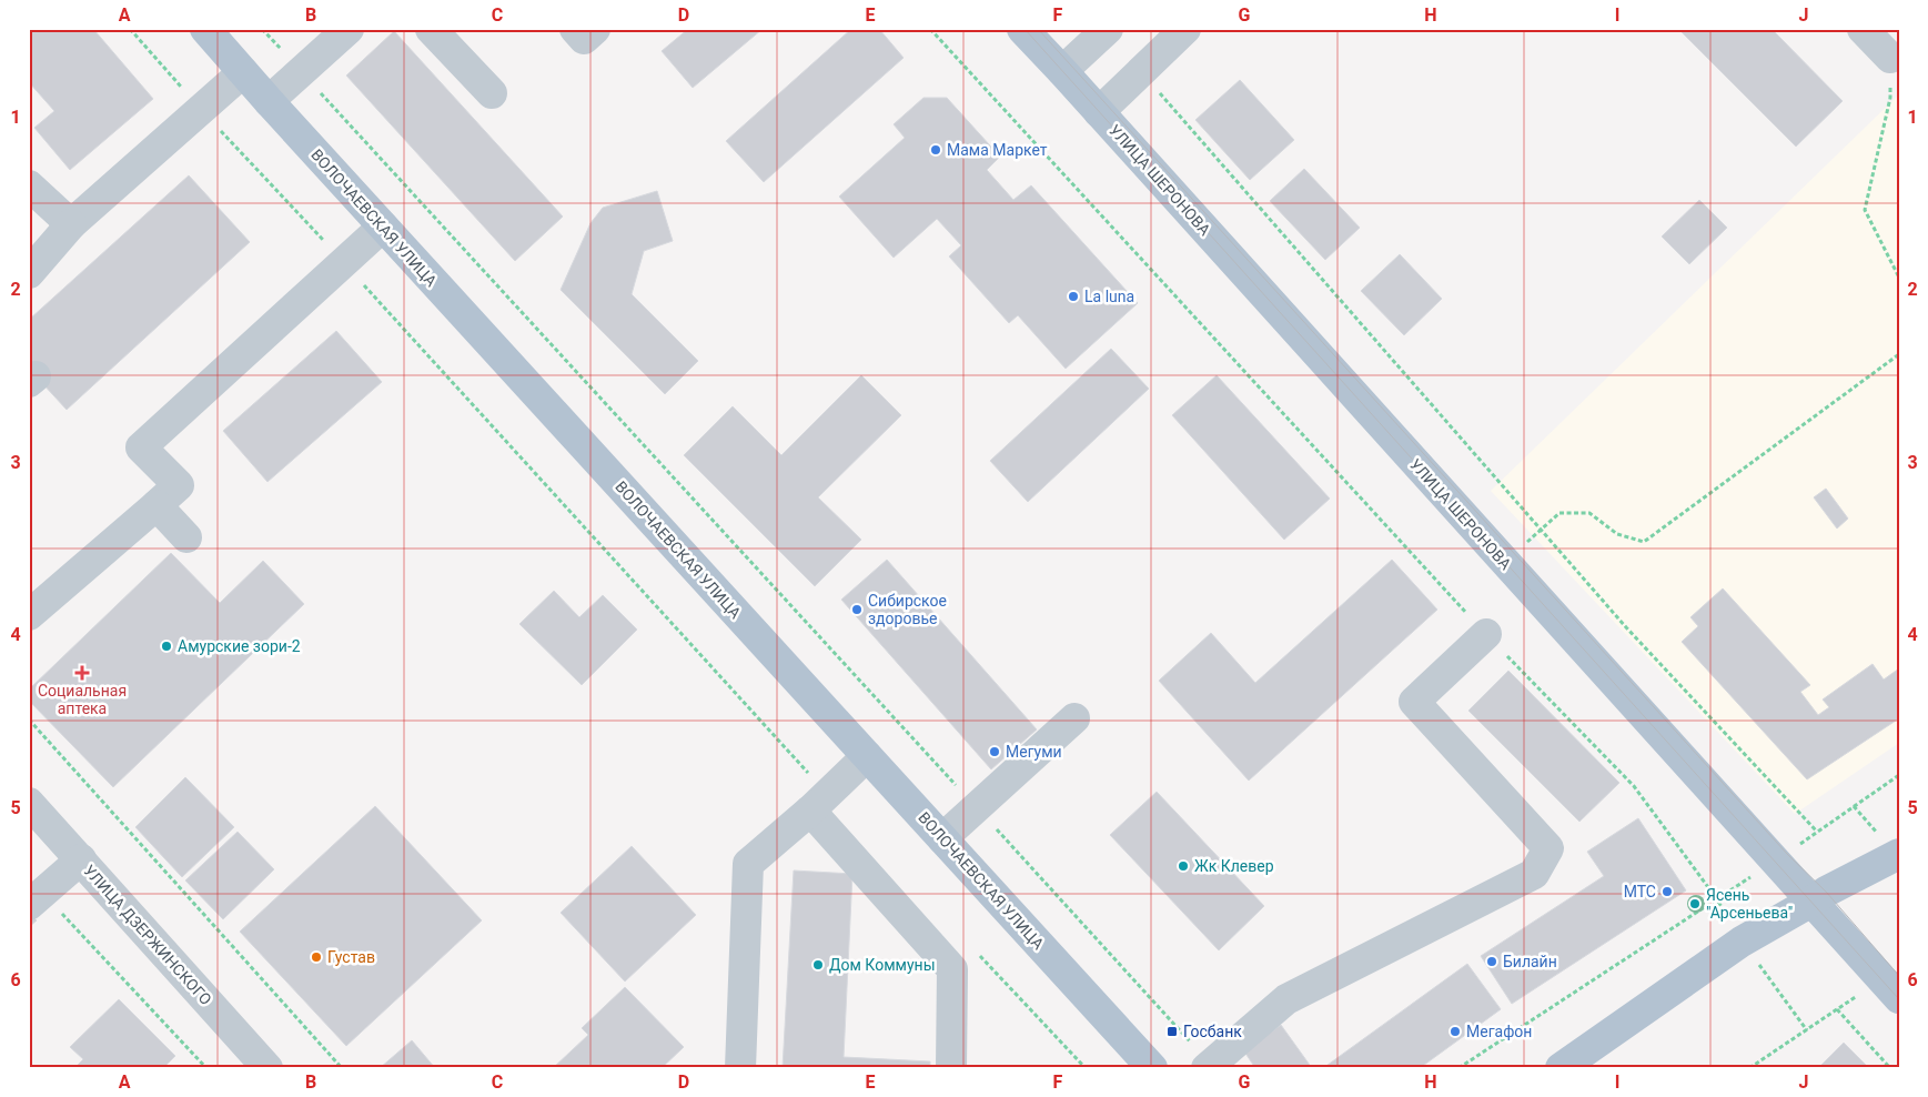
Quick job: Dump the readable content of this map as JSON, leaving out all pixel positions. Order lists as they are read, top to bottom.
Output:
{
  "streets": {
    "main road": ["УЛИЦА ШЕРОНОВА", "ВОЛОЧАЕВСКАЯ УЛИЦА"],
    "street": ["УЛИЦА ДЗЕРЖИНСКОГО"]
  },
  "places": {
    "other": [
      "Мама Маркет",
      "La luna",
      "Сибирское здоровье",
      "Амурские зори-2",
      "Мегуми",
      "Жк Клевер",
      "МТС",
      "Ясень \"Арсеньева\"",
      "Густав",
      "Билайн",
      "Дом Коммуны",
      "Мегафон"
    ],
    "health": ["Социальная аптека"],
    "transit": ["Госбанк"]
  },
  "grid": {
    "columns": [
      "A",
      "B",
      "C",
      "D",
      "E",
      "F",
      "G",
      "H",
      "I",
      "J"
    ],
    "rows": [
      "1",
      "2",
      "3",
      "4",
      "5",
      "6"
    ]
  }
}
